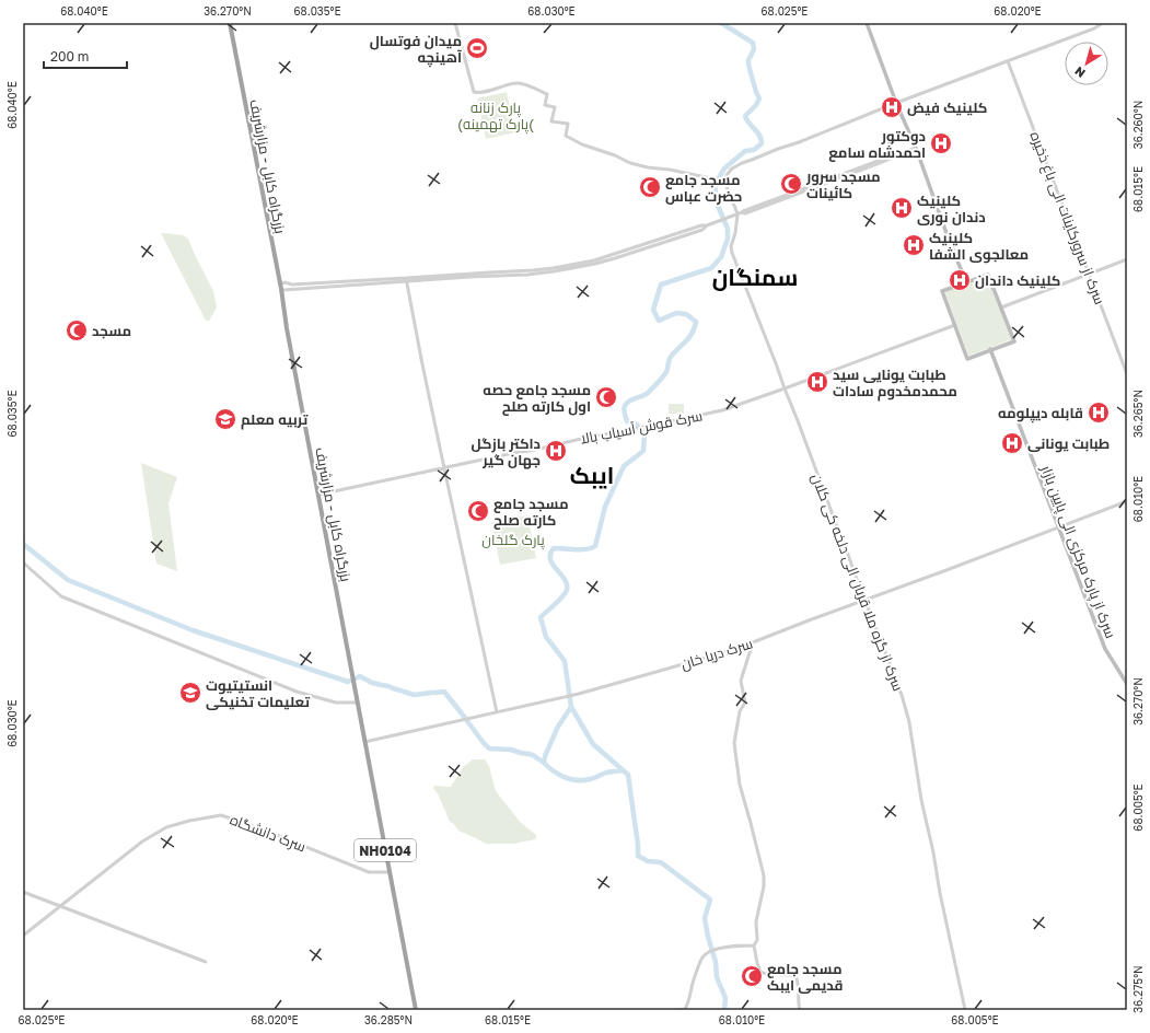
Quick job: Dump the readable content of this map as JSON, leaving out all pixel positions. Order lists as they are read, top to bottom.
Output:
{
  "streets": {
    "highway": ["بزرگراه کابل - مزارشریف", "NH0104"],
    "main road": ["سرک از پارک مرکزی الی پایین بازار"],
    "street": [
      "سرک از سرورکاینات الی باغ ذخیره",
      "سرک قوش آسیاب بالا",
      "سرک از گزه ملا قربان الی دلخه کی کلان",
      "سرک دریا خان",
      "سرک دانشگاه"
    ]
  },
  "crossings": [
    ["بزرگراه کابل - مزارشریف", "سرک قوش آسیاب بالا"],
    ["بزرگراه کابل - مزارشریف", "سرک دریا خان"],
    ["بزرگراه کابل - مزارشریف", "سرک دانشگاه"],
    ["سرک قوش آسیاب بالا", "سرک از گزه ملا قربان الی دلخه کی کلان"],
    ["سرک از پارک مرکزی الی پایین بازار", "سرک دریا خان"],
    ["سرک از گزه ملا قربان الی دلخه کی کلان", "سرک دریا خان"]
  ],
  "districts": ["سمنگان", "ایبک"],
  "parks": ["پارک زنانه (پارک تهمینه(", "پارک گلخان"],
  "places": {
    "sports": ["میدان فوتسال آهینچه"],
    "hospital": [
      "کلینیک فیض",
      "دوکتور احمدشاه سامع",
      "کلینیک دندان نوری",
      "کلینیک معالجوی الشفا",
      "کلینیک داندان",
      "طبابت یونایی سید محمدمخدوم سادات",
      "قابله دیپلومه",
      "طبابت یونانی",
      "داکتر بازگل جهان گیر"
    ],
    "mosque": [
      "مسجد سرور کائینات",
      "مسجد جامع حضرت عباس",
      "مسجد",
      "مسجد جامع حصه اول کارته صلح",
      "مسجد جامع کارته صلح",
      "مسجد جامع قدیمی ایبک"
    ],
    "school or university": ["تربیه معلم", "انستیتیوت تعلیمات تخنیکی"]
  },
  "scale_bar": "200 m",
  "north": "bottom left",
  "coordinates": [
    "68.040°E",
    "36.270°N",
    "68.035°E",
    "68.030°E",
    "68.025°E",
    "68.020°E",
    "36.260°N",
    "68.015°E",
    "36.265°N",
    "68.010°E",
    "68.005°E",
    "36.275°N",
    "36.285°N"
  ]
}
